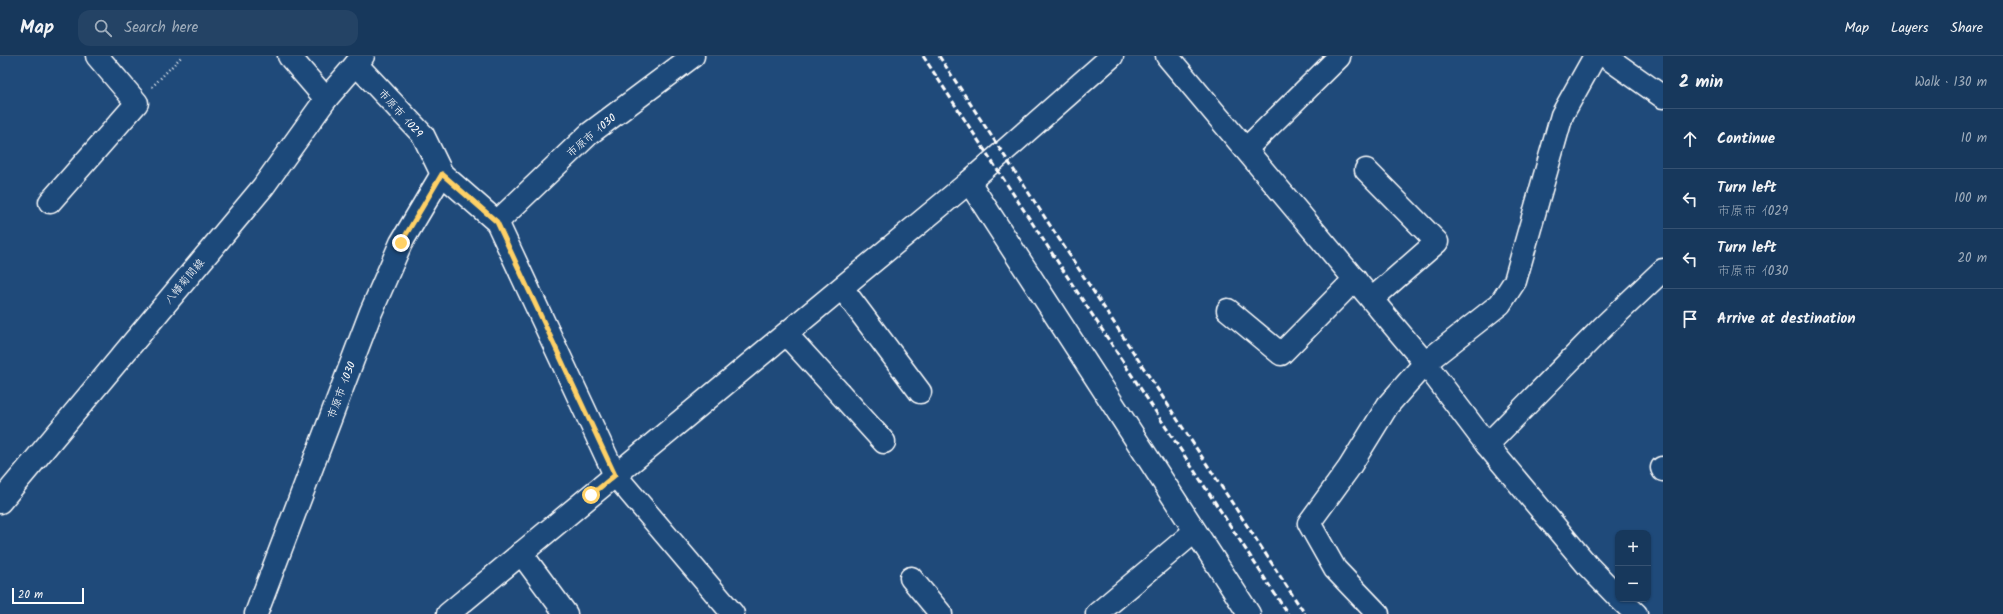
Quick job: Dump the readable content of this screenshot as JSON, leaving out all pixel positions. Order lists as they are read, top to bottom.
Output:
{
  "streets": {
    "street": ["市原市 ｲ029", "市原市 ｲ030", "八幡菊間線"]
  },
  "crossings": [
    ["市原市 ｲ029", "市原市 ｲ030"],
    ["市原市 ｲ029", "八幡菊間線"]
  ],
  "scale_bar": "20 m",
  "page": {
    "header": "Map",
    "search": "Search here",
    "nav": ["Map", "Layers", "Share"],
    "heading": ["2 min", "Walk · 130 m"],
    "list": [
      ["Continue", "10 m"],
      ["Turn left", "市原市 ｲ029", "100 m"],
      ["Turn left", "市原市 ｲ030", "20 m"],
      "Arrive at destination"
    ],
    "map_buttons": ["+", "−"],
    "scale": "20 m"
  }
}
